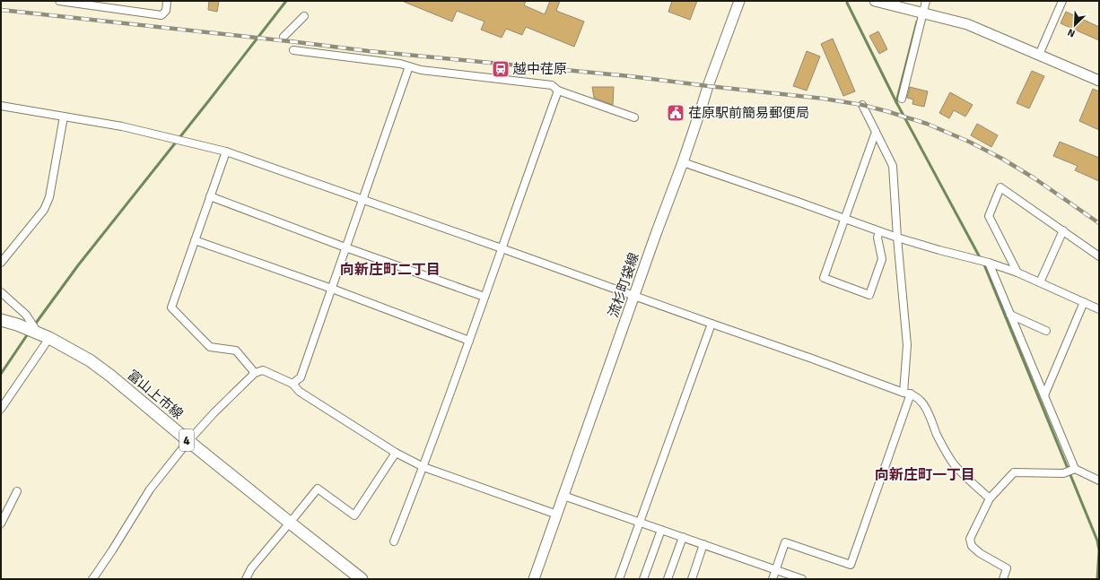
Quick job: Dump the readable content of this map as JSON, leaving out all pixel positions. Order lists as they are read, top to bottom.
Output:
{
  "streets": {
    "main road": ["流杉町袋線", "富山上市線", "4"]
  },
  "districts": ["向新庄町二丁目", "向新庄町一丁目"],
  "places": {
    "station": ["越中荏原"],
    "public building": ["荏原駅前簡易郵便局"]
  },
  "north": "bottom left"
}
